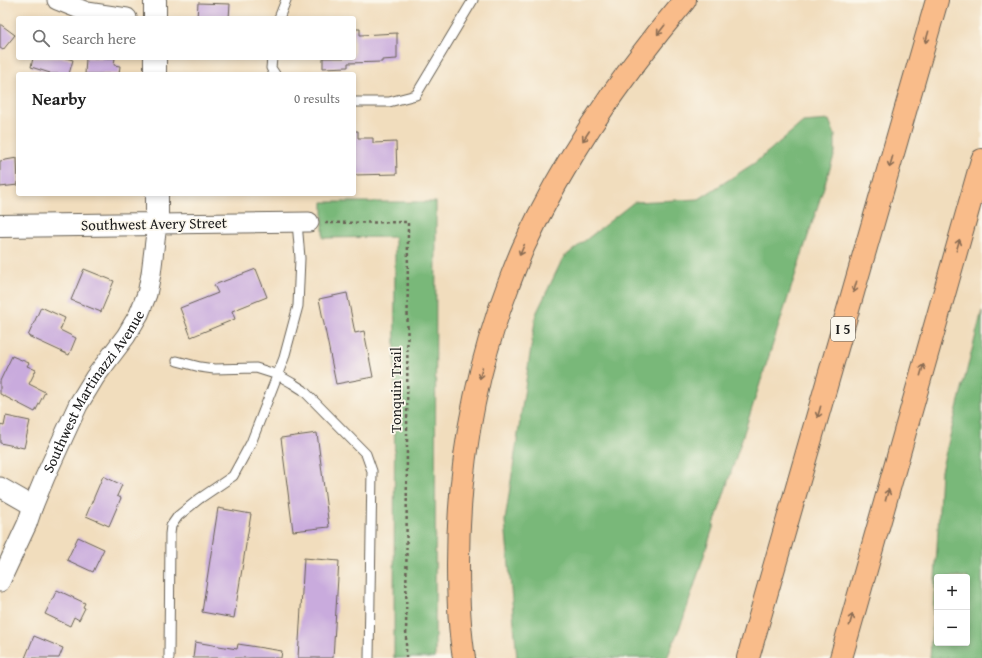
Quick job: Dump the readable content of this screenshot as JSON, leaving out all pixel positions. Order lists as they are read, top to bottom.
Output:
{
  "streets": {
    "highway": ["I 5"],
    "street": ["Southwest Avery Street", "Southwest Martinazzi Avenue"],
    "path": ["Tonquin Trail"]
  },
  "crossings": [
    ["Southwest Avery Street", "Tonquin Trail"],
    ["Southwest Avery Street", "Southwest Martinazzi Avenue"]
  ],
  "page": {
    "search": "Search here",
    "heading": ["Nearby", "0 results"],
    "map_buttons": ["+", "−"]
  }
}
